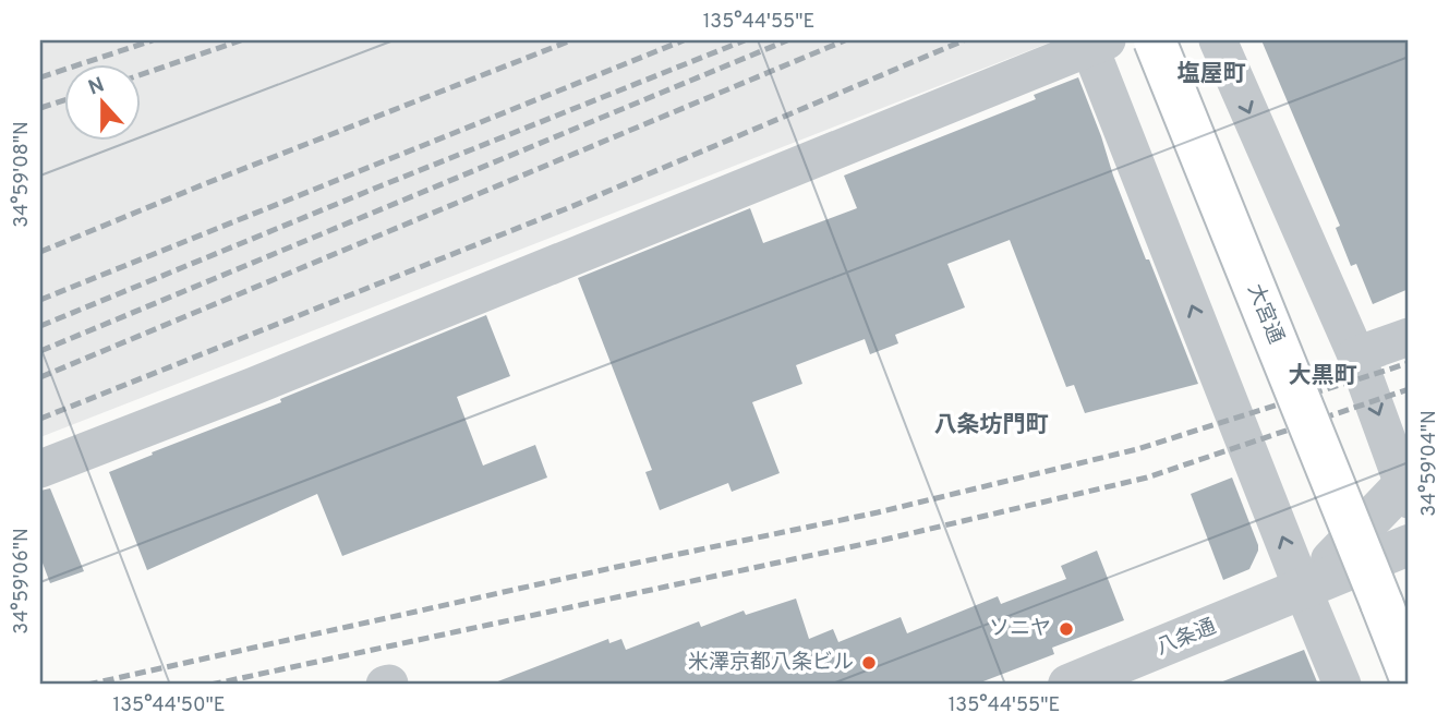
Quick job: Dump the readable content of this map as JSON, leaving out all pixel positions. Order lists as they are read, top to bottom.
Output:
{
  "streets": {
    "main road": ["大宮通"],
    "street": ["八条通"]
  },
  "districts": ["塩屋町", "大黒町", "八条坊門町"],
  "places": ["ソニヤ", "米澤京都八条ビル"],
  "north": "top",
  "coordinates": [
    "135°44'55\"E",
    "34°59'08\"N",
    "34°59'04\"N",
    "34°59'06\"N",
    "135°44'50\"E"
  ]
}
